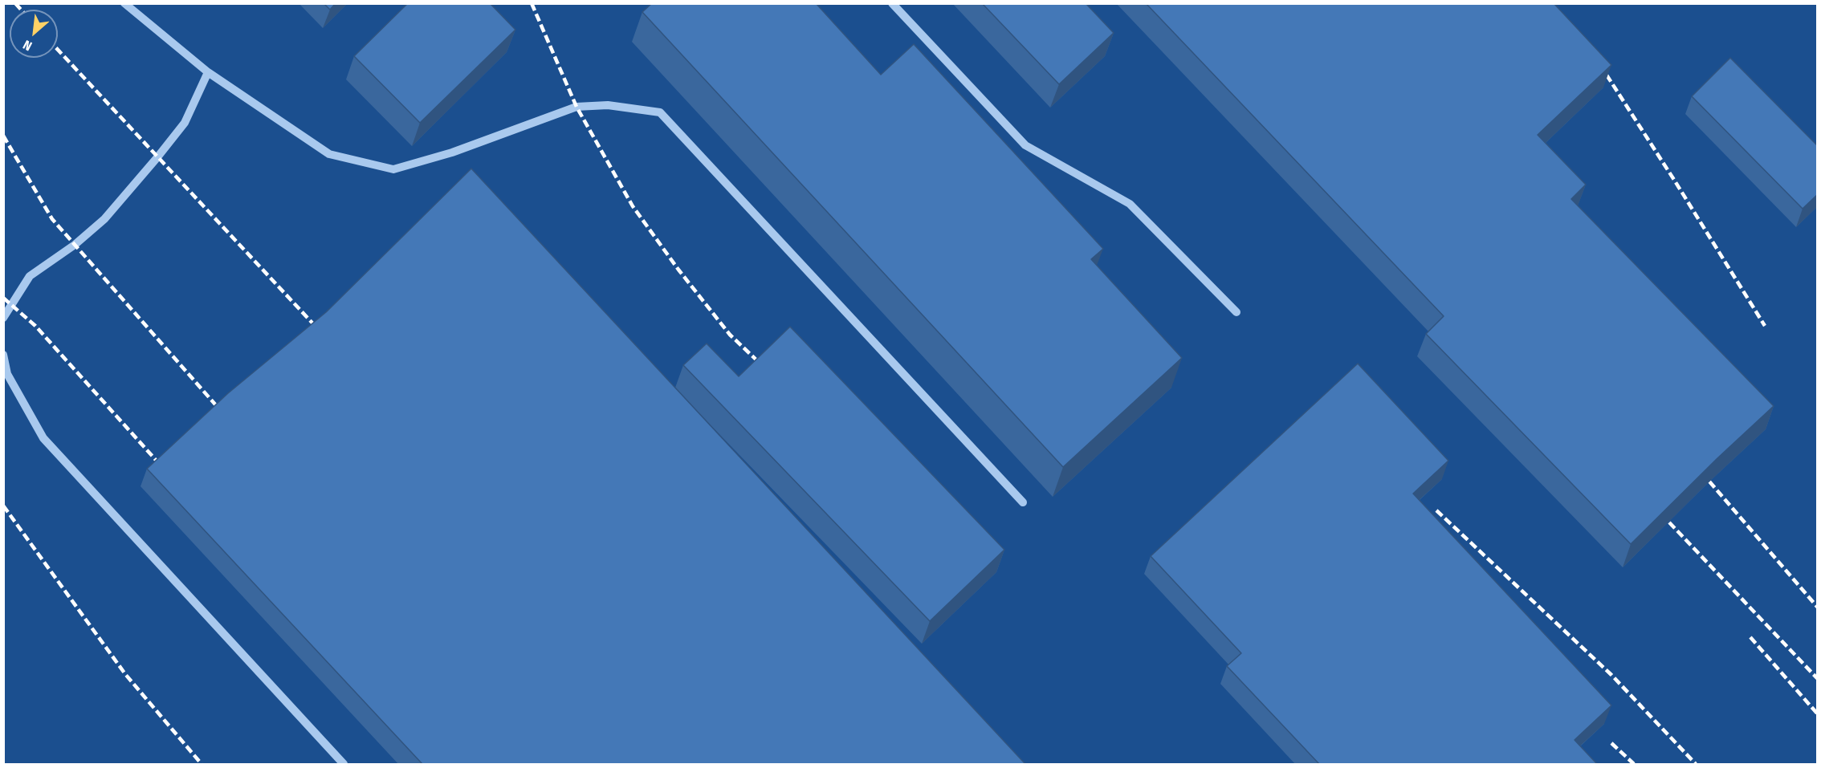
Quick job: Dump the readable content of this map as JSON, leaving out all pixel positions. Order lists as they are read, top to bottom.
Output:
{
  "north": "bottom left"
}
